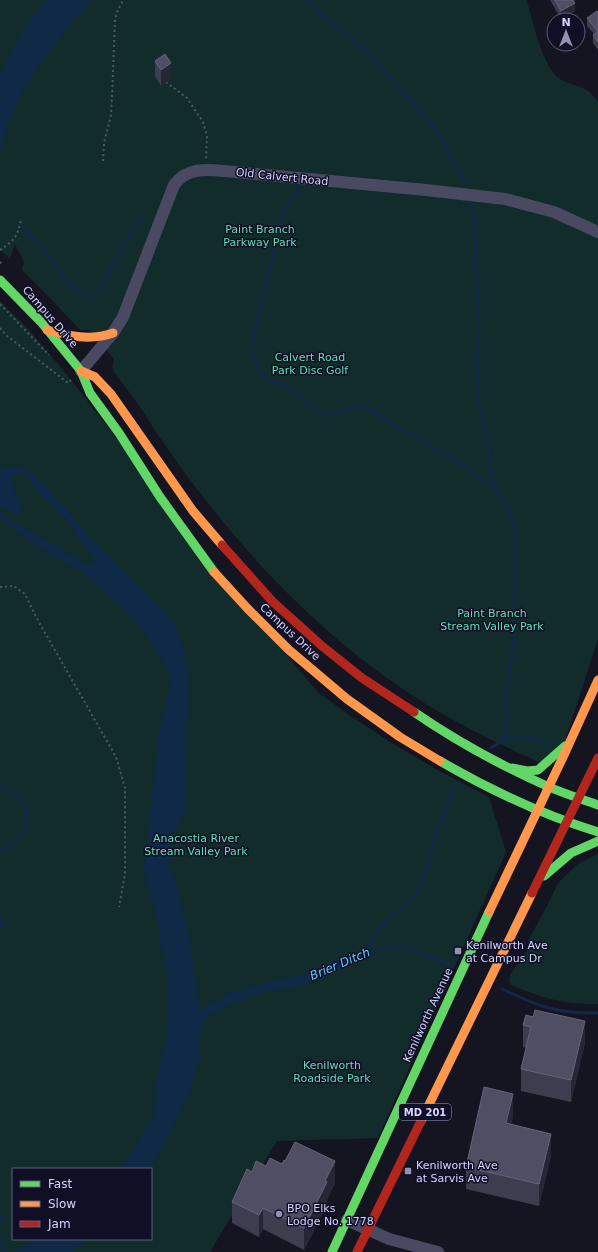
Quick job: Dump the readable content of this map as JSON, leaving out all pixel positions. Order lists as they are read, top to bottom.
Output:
{
  "streets": {
    "main road": ["Campus Drive", "Kenilworth Avenue", "MD 201"],
    "street": ["Old Calvert Road"]
  },
  "crossings": [
    ["Old Calvert Road", "Campus Drive"],
    ["Campus Drive", "Kenilworth Avenue"],
    ["Campus Drive", "MD 201"]
  ],
  "water": ["Brier Ditch"],
  "parks": [
    "Paint Branch Parkway Park",
    "Calvert Road Park Disc Golf",
    "Paint Branch Stream Valley Park",
    "Anacostia River Stream Valley Park",
    "Kenilworth Roadside Park"
  ],
  "places": {
    "transit": ["Kenilworth Ave at Campus Dr", "Kenilworth Ave at Sarvis Ave"],
    "other": ["BPO Elks Lodge No. 1778"]
  },
  "legend": ["Fast", "Slow", "Jam"],
  "north": "top"
}
